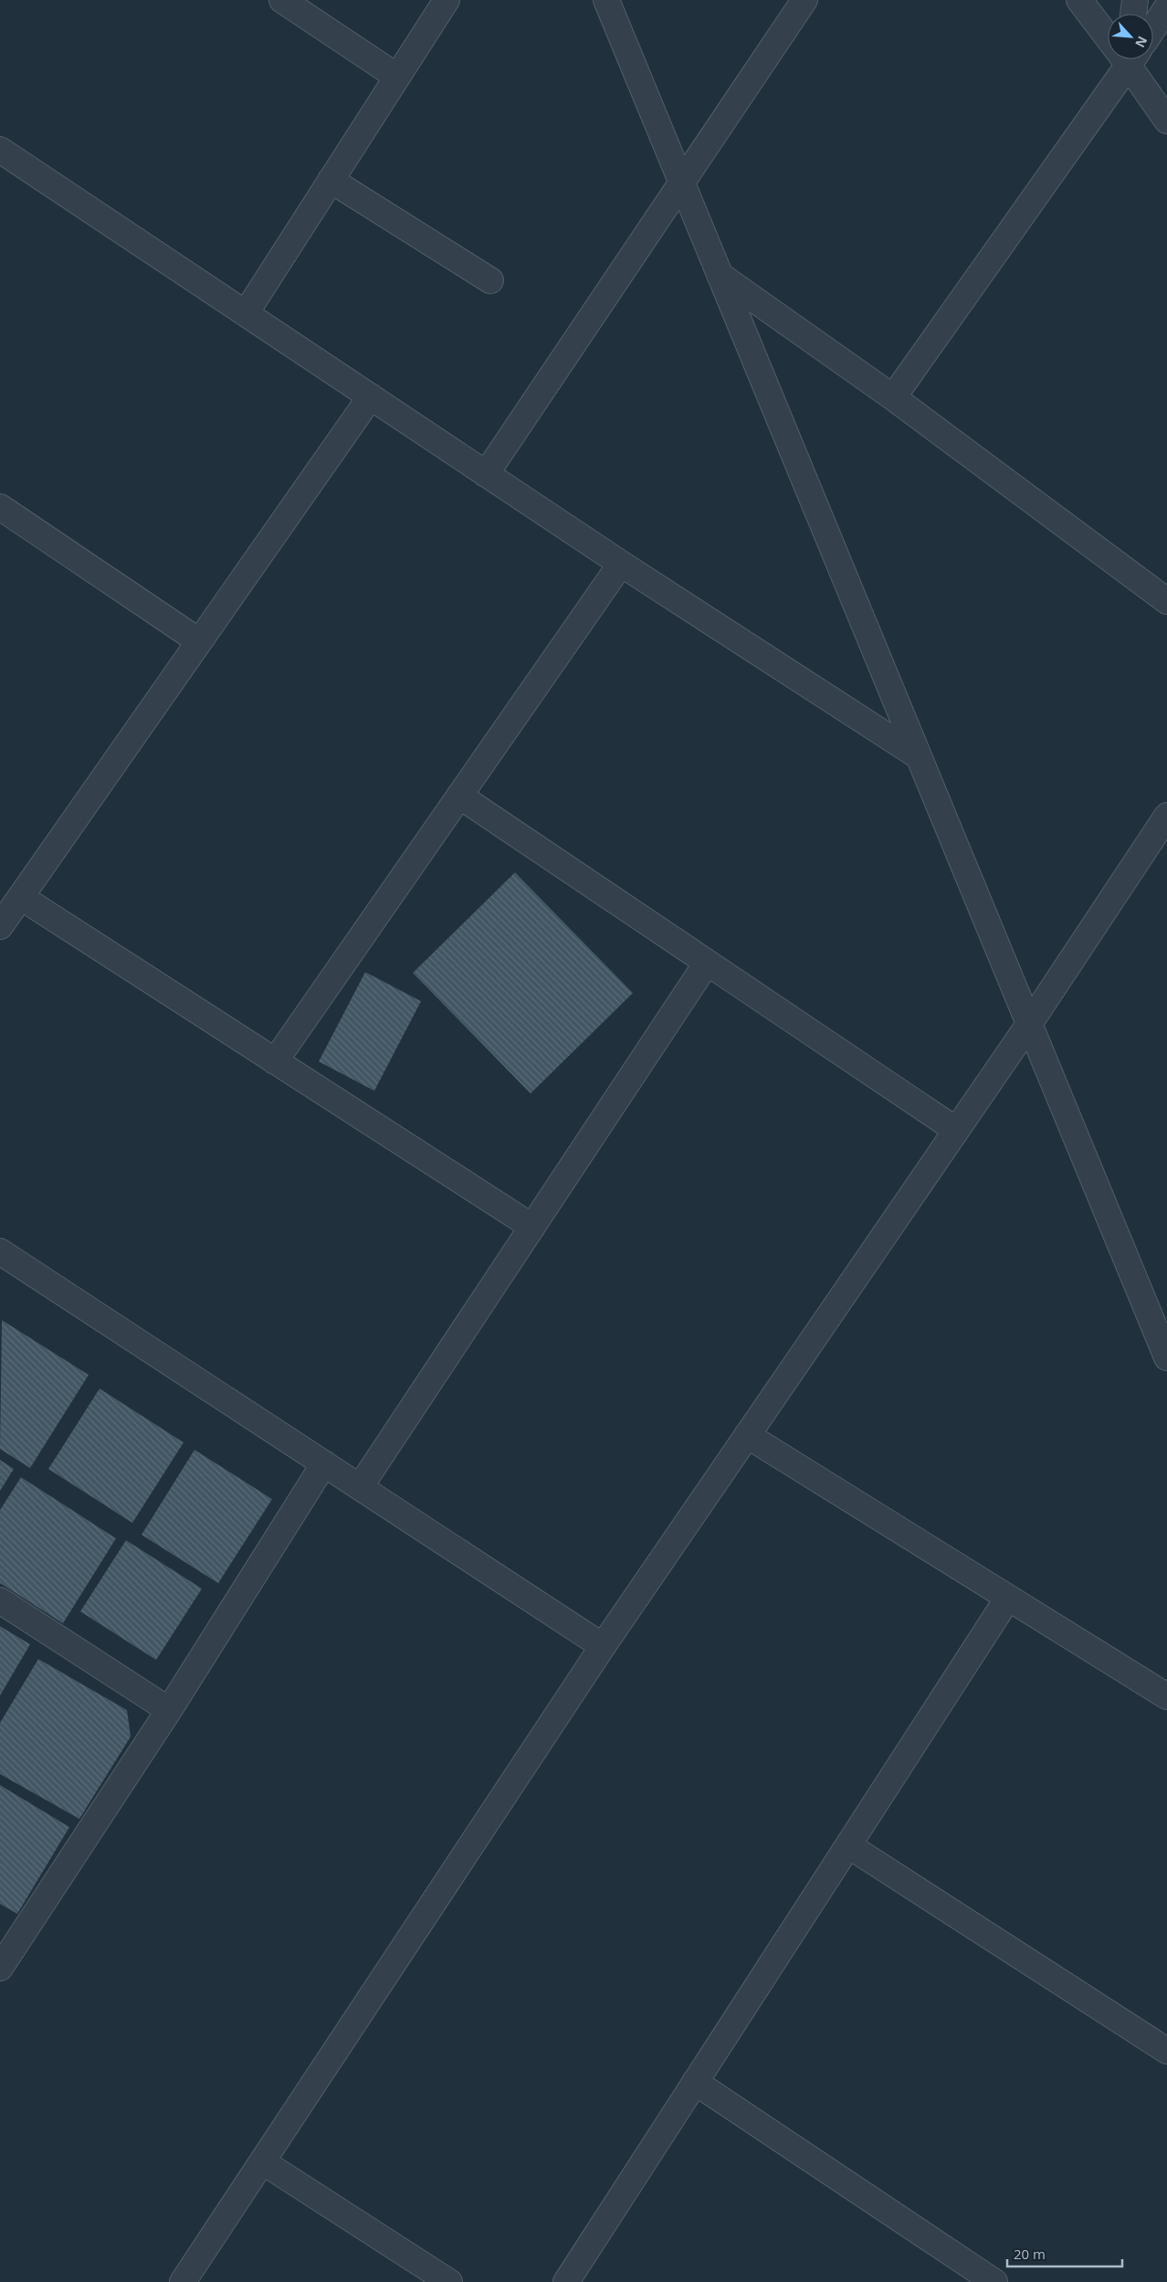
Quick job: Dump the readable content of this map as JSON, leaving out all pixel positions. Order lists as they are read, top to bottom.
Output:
{
  "scale_bar": "20 m",
  "north": "bottom right"
}
